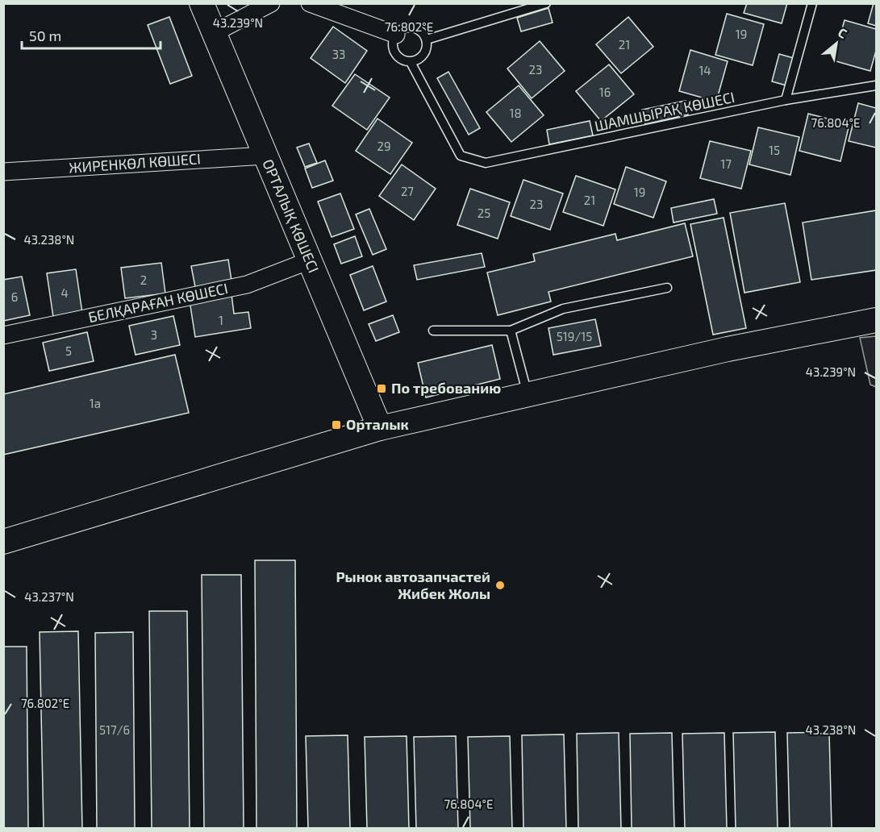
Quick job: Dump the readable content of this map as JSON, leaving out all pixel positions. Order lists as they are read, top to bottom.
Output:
{
  "streets": {
    "main road": ["ОРТАЛЫҚ КӨШЕСІ"],
    "street": ["ЖИРЕНКӨЛ КӨШЕСІ", "БЕЛҚАРАҒАН КӨШЕСІ"],
    "lane": ["ШАМШЫРАҚ КӨШЕСІ"]
  },
  "crossings": [
    ["ЖИРЕНКӨЛ КӨШЕСІ", "ОРТАЛЫҚ КӨШЕСІ"],
    ["ОРТАЛЫҚ КӨШЕСІ", "БЕЛҚАРАҒАН КӨШЕСІ"]
  ],
  "places": {
    "transit": ["По требованию", "Орталык"],
    "other": ["Рынок автозапчастей Жибек Жолы"]
  },
  "house_numbers": [
    "19",
    "21",
    "33",
    "23",
    "14",
    "16",
    "18",
    "29",
    "15",
    "17",
    "27",
    "19",
    "21",
    "23",
    "25",
    "2",
    "4",
    "6",
    "1",
    "3",
    "519/15",
    "5",
    "1а",
    "517/6"
  ],
  "scale_bar": "50 m",
  "north": "top right",
  "coordinates": [
    "43.239°N",
    "76.802°E",
    "76.804°E",
    "43.238°N",
    "43.237°N"
  ]
}
